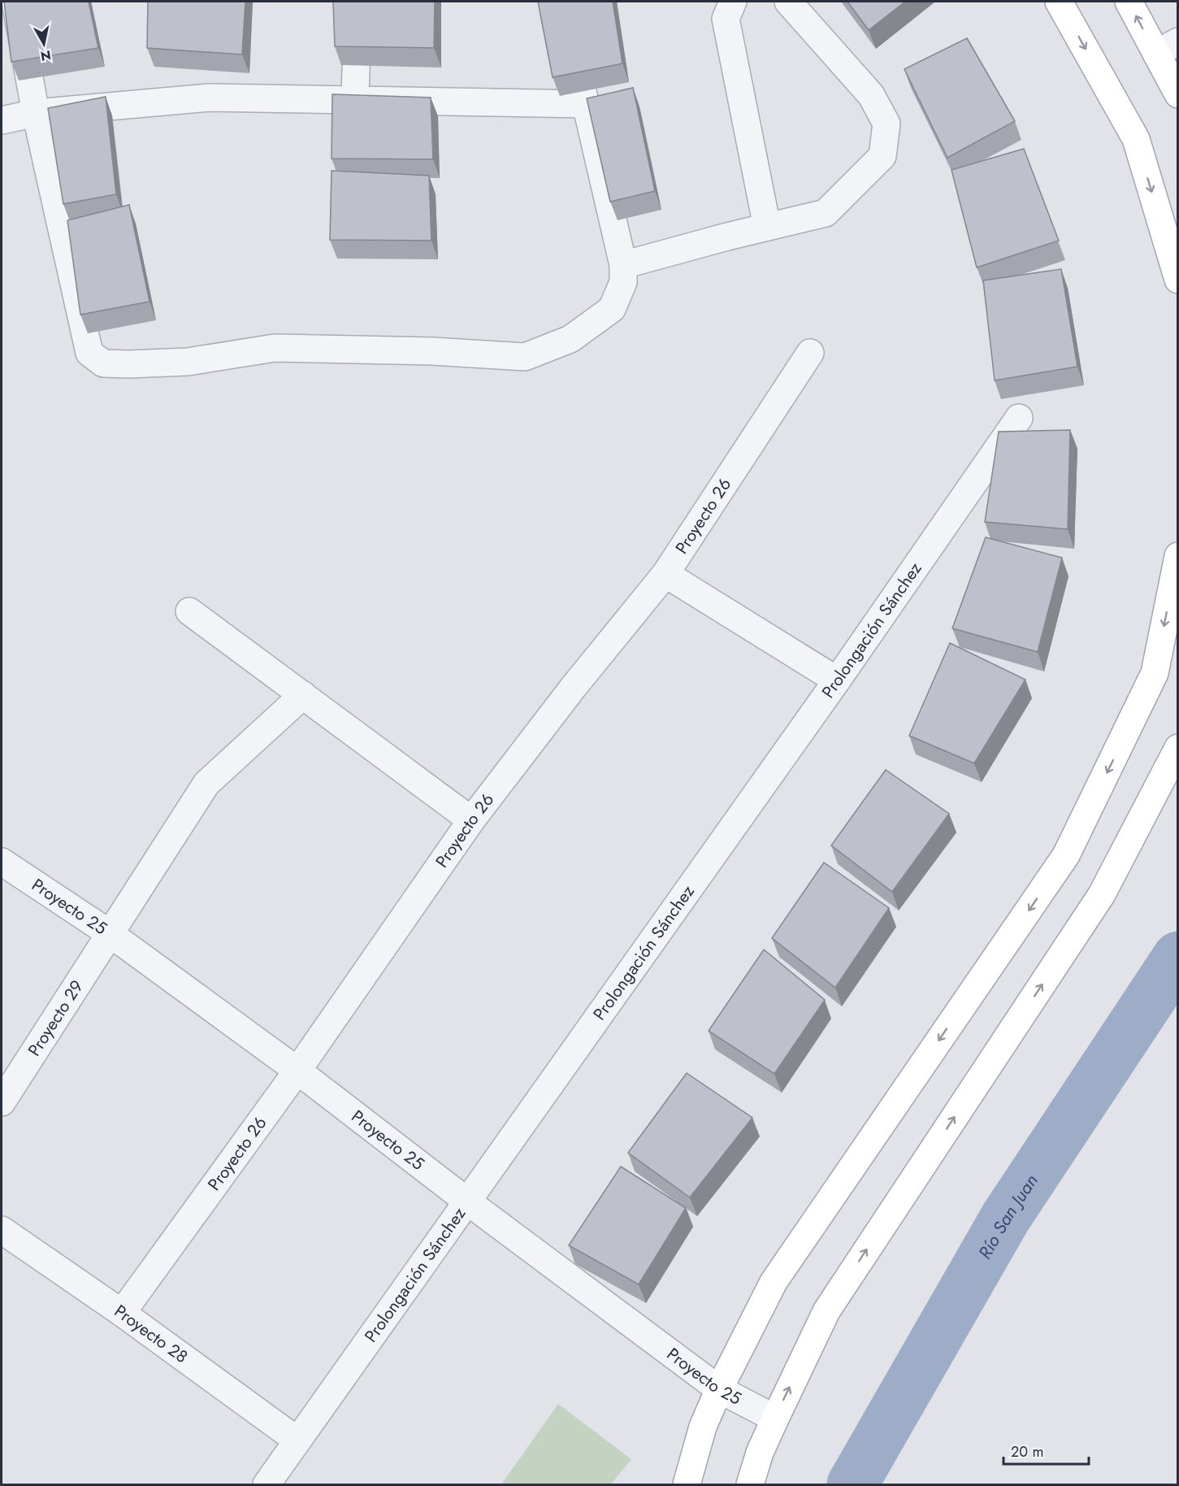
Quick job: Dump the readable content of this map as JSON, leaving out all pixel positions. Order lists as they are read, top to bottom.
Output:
{
  "streets": {
    "street": [
      "Proyecto 26",
      "Prolongación Sánchez",
      "Proyecto 25",
      "Proyecto 29",
      "Proyecto 28"
    ]
  },
  "crossings": [
    ["Proyecto 26", "Proyecto 25"],
    ["Proyecto 26", "Proyecto 28"],
    ["Prolongación Sánchez", "Proyecto 25"],
    ["Prolongación Sánchez", "Proyecto 28"],
    ["Proyecto 25", "Proyecto 29"]
  ],
  "water": ["Río San Juan"],
  "scale_bar": "20 m",
  "north": "bottom"
}
